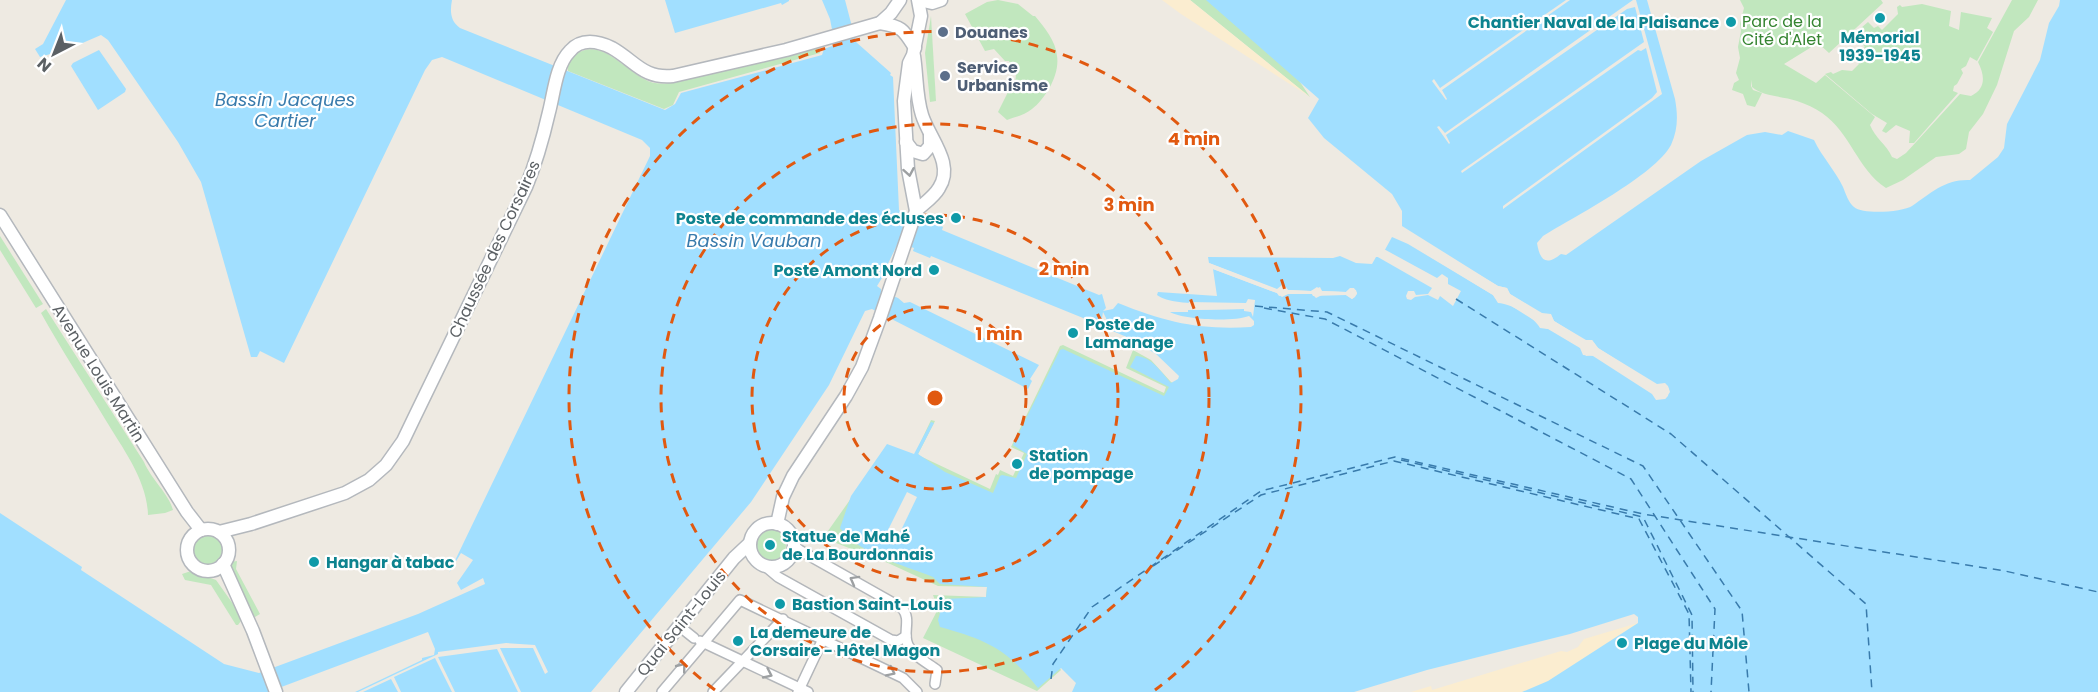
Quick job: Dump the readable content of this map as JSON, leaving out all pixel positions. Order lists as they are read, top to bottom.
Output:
{
  "streets": {
    "street": ["Chaussée des Corsaires", "Avenue Louis Martin", "Quai Saint-Louis"]
  },
  "crossings": [
    ["Chaussée des Corsaires", "Avenue Louis Martin"]
  ],
  "water": ["Bassin Jacques Cartier", "Bassin Vauban"],
  "parks": ["Parc de la Cité d'Alet"],
  "places": [
    "Mémorial 1939-1945",
    "Chantier Naval de la Plaisance",
    "Douanes",
    "Service Urbanisme",
    "Poste de commande des écluses",
    "Poste Amont Nord",
    "Poste de Lamanage",
    "Station de pompage",
    "Statue de Mahé de La Bourdonnais",
    "Hangar à tabac",
    "Bastion Saint-Louis",
    "La demeure de Corsaire - Hôtel Magon",
    "Plage du Môle"
  ],
  "north": "bottom left",
  "rings": [
    "4 min",
    "3 min",
    "2 min",
    "1 min"
  ]
}
